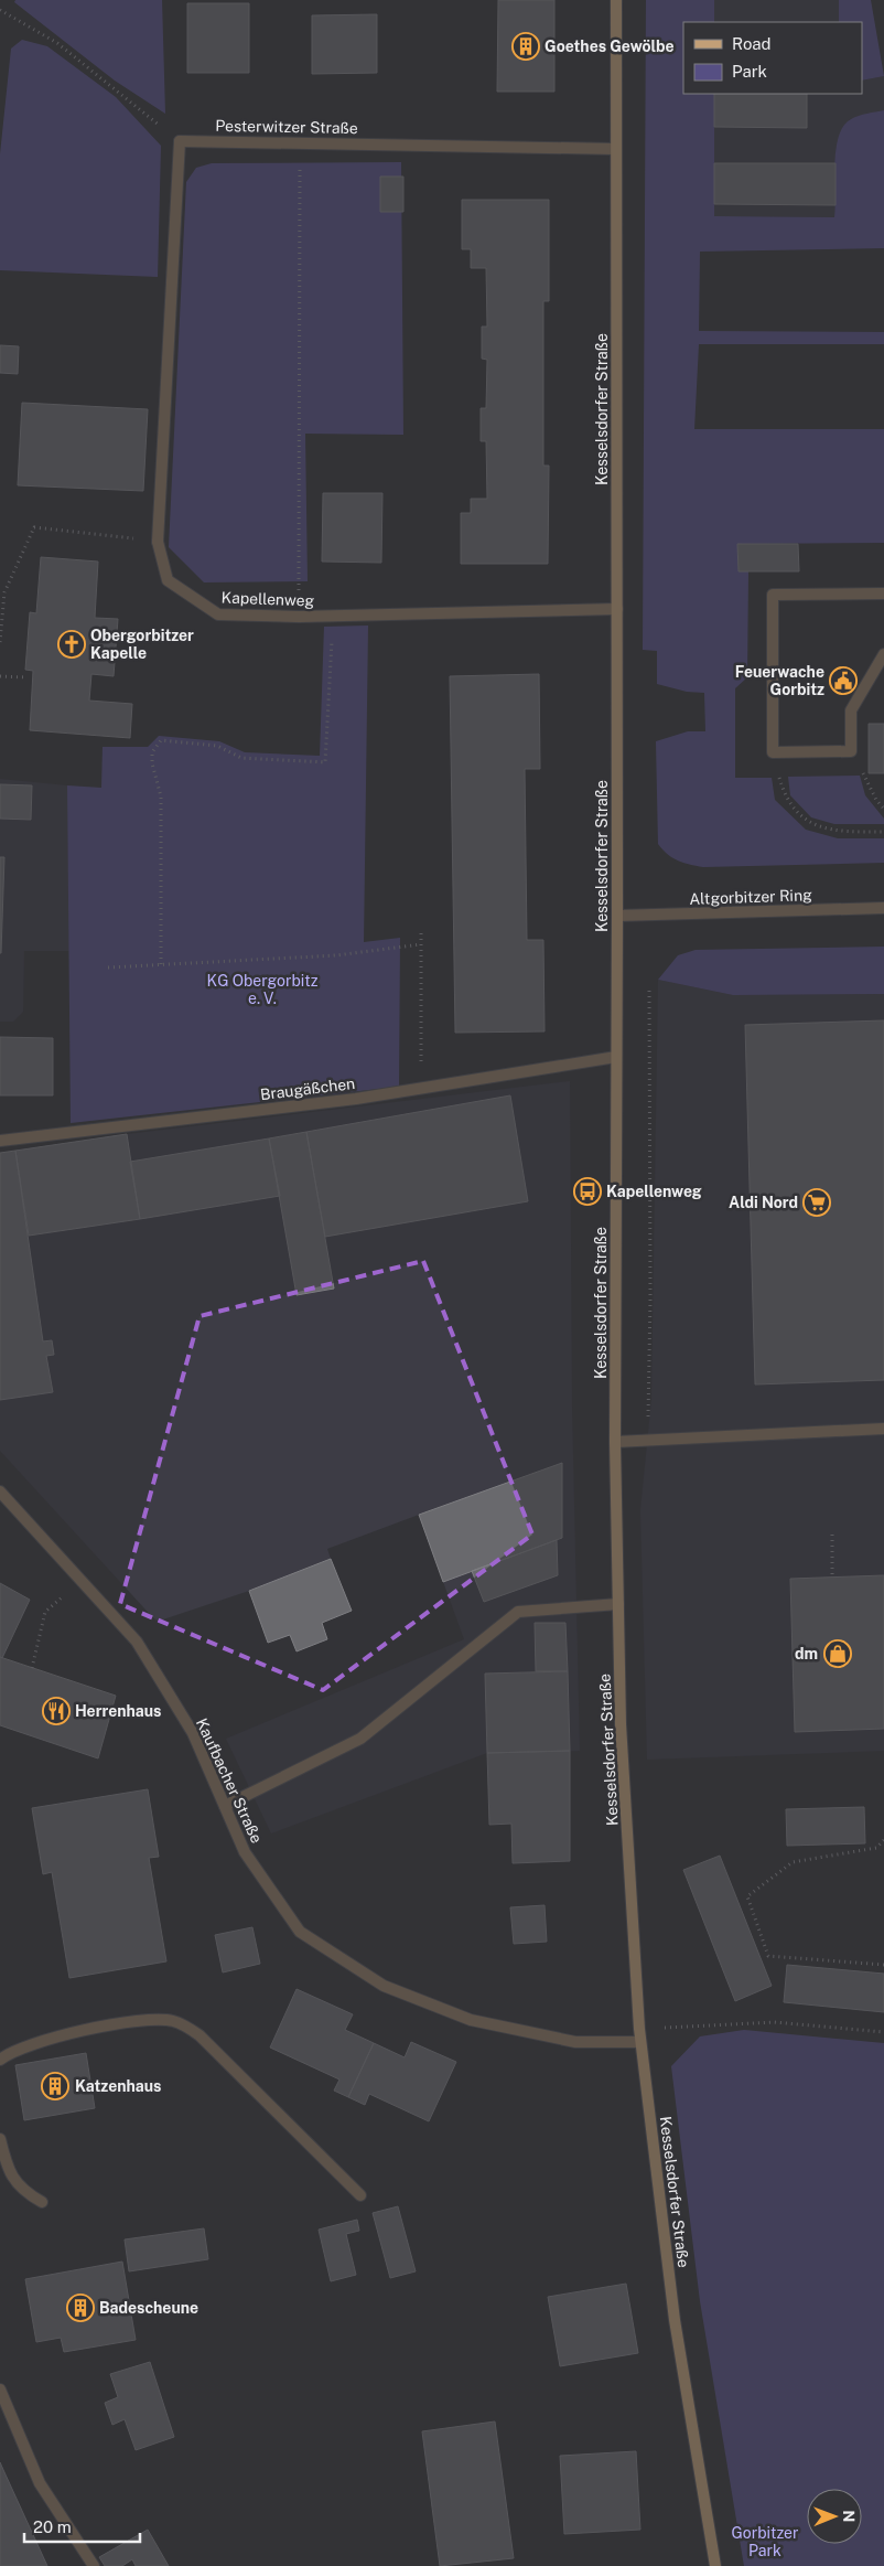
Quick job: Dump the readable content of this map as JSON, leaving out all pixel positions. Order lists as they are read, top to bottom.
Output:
{
  "streets": {
    "main road": ["Kesselsdorfer Straße"],
    "street": [
      "Pesterwitzer Straße",
      "Kapellenweg",
      "Altgorbitzer Ring",
      "Braugäßchen",
      "Kaufbacher Straße"
    ]
  },
  "crossings": [
    ["Pesterwitzer Straße", "Kesselsdorfer Straße"],
    ["Pesterwitzer Straße", "Kapellenweg"],
    ["Kesselsdorfer Straße", "Kapellenweg"],
    ["Kesselsdorfer Straße", "Altgorbitzer Ring"],
    ["Kesselsdorfer Straße", "Braugäßchen"],
    ["Kesselsdorfer Straße", "Kaufbacher Straße"]
  ],
  "parks": ["KG Obergorbitz e. V.", "Gorbitzer Park"],
  "places": {
    "building": ["Goethes Gewölbe", "Katzenhaus", "Badescheune"],
    "church": ["Obergorbitzer Kapelle"],
    "public building": ["Feuerwache Gorbitz"],
    "bus stop": ["Kapellenweg"],
    "supermarket": ["Aldi Nord"],
    "shop": ["dm"],
    "restaurant": ["Herrenhaus"]
  },
  "legend": ["Road", "Park"],
  "scale_bar": "20 m",
  "north": "right"
}
